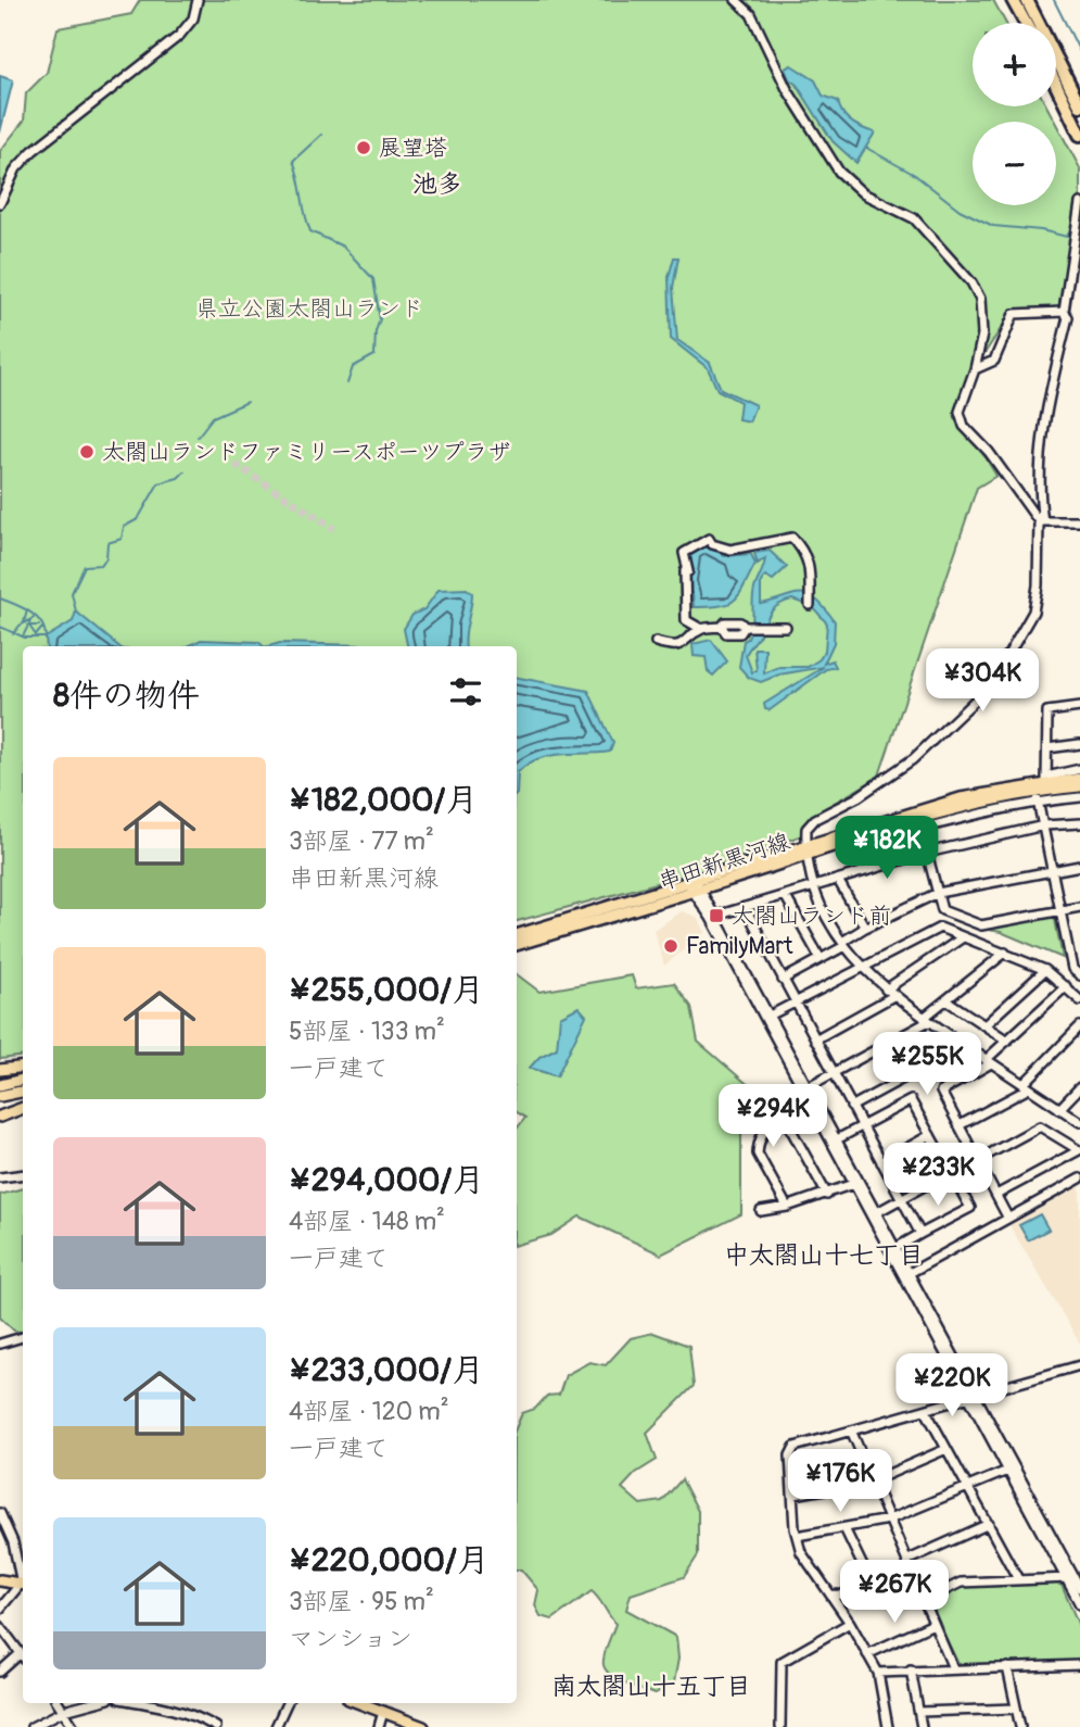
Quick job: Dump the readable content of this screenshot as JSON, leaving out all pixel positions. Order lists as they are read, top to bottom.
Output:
{
  "streets": {
    "main road": ["串田新黒河線"]
  },
  "districts": ["池多", "中太閤山十七丁目", "南太閤山十五丁目"],
  "parks": ["県立公園太閤山ランド"],
  "places": {
    "other": ["展望塔", "太閤山ランドファミリースポーツプラザ", "FamilyMart"],
    "transit": ["太閤山ランド前"]
  },
  "page": {
    "map_buttons": ["+", "−"],
    "heading": "8件の物件",
    "price": [
      "¥304K",
      "¥182K",
      "¥255K",
      "¥294K",
      "¥233K",
      "¥220K",
      "¥176K",
      "¥267K"
    ],
    "list": [
      {
        "name": "¥182,000/月",
        "note": "3部屋 · 77 m² · 串田新黒河線"
      },
      {
        "name": "¥255,000/月",
        "note": "5部屋 · 133 m² · 一戸建て"
      },
      {
        "name": "¥294,000/月",
        "note": "4部屋 · 148 m² · 一戸建て"
      },
      {
        "name": "¥233,000/月",
        "note": "4部屋 · 120 m² · 一戸建て"
      },
      {
        "name": "¥220,000/月",
        "note": "3部屋 · 95 m² · マンション"
      }
    ]
  }
}
